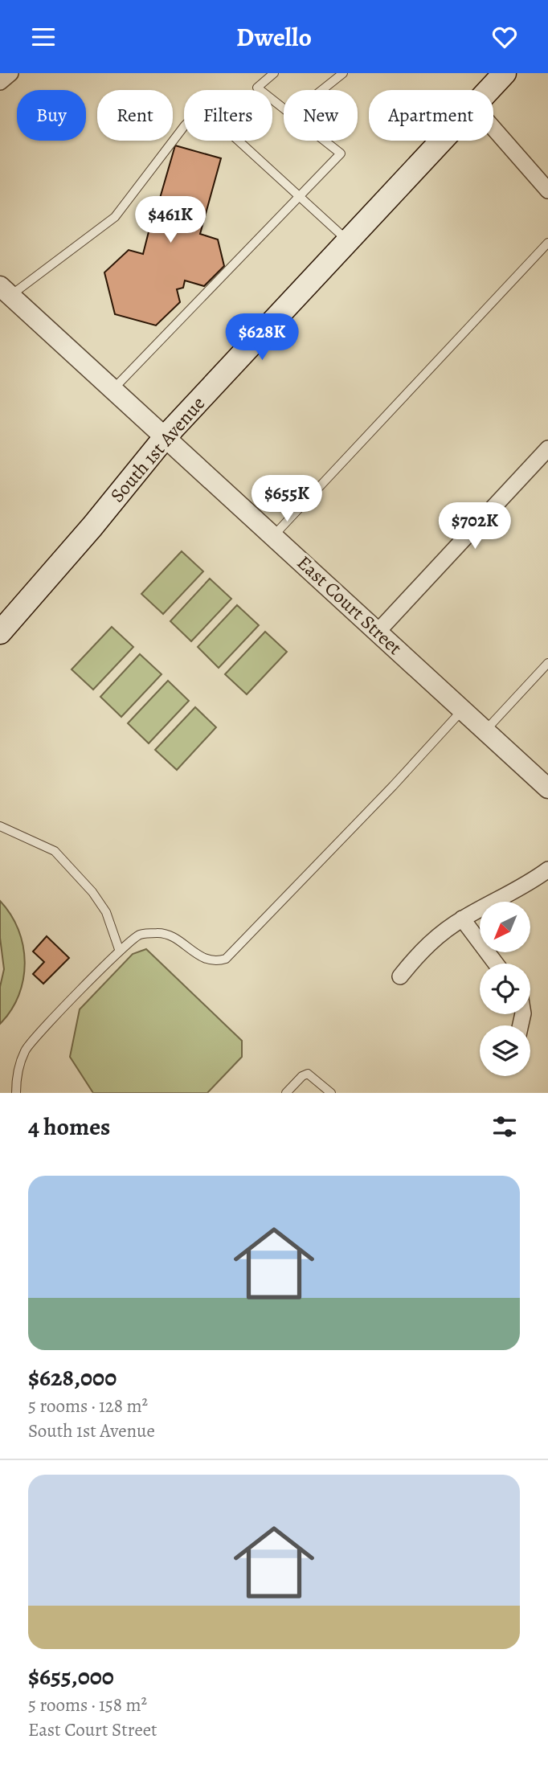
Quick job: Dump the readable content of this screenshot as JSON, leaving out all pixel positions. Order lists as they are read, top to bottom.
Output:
{
  "streets": {
    "main road": ["South 1st Avenue"],
    "street": ["East Court Street"]
  },
  "crossings": [
    ["South 1st Avenue", "East Court Street"]
  ],
  "north": "bottom left",
  "page": {
    "header": "Dwello",
    "chip": [
      "Buy",
      "Rent",
      "Filters",
      "New",
      "Apartment"
    ],
    "price": [
      "$461K",
      "$628K",
      "$655K",
      "$702K"
    ],
    "heading": "4 homes",
    "list": [
      {
        "name": "$628,000",
        "note": "5 rooms · 128 m² · South 1st Avenue"
      },
      {
        "name": "$655,000",
        "note": "5 rooms · 158 m² · East Court Street"
      }
    ]
  }
}
